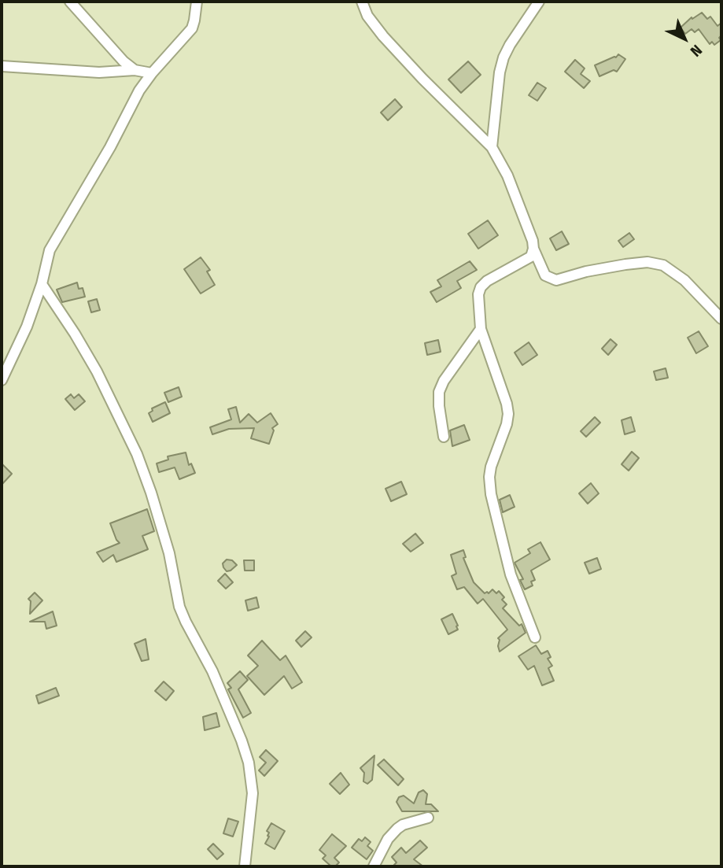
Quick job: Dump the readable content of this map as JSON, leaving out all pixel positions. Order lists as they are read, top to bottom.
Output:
{
  "north": "bottom right"
}
